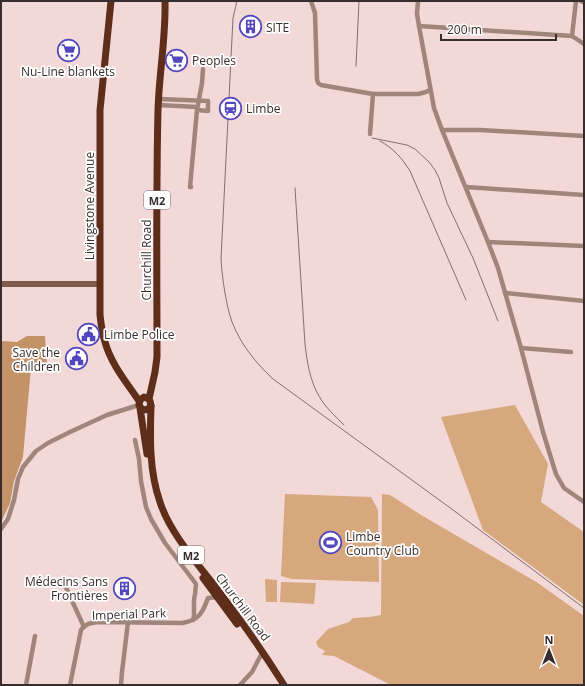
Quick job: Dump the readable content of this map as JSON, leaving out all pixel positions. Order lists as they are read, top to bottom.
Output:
{
  "streets": {
    "highway": ["M2", "Livingstone Avenue", "Churchill Road"],
    "street": ["Imperial Park"]
  },
  "crossings": [
    ["Livingstone Avenue", "Churchill Road"]
  ],
  "places": {
    "building": ["SITE", "Médecins Sans Frontières"],
    "supermarket": ["Nu-Line blankets", "Peoples"],
    "station": ["Limbe"],
    "public building": ["Limbe Police", "Save the Children"],
    "sports": ["Limbe Country Club"]
  },
  "scale_bar": "200 m",
  "north": "top"
}
